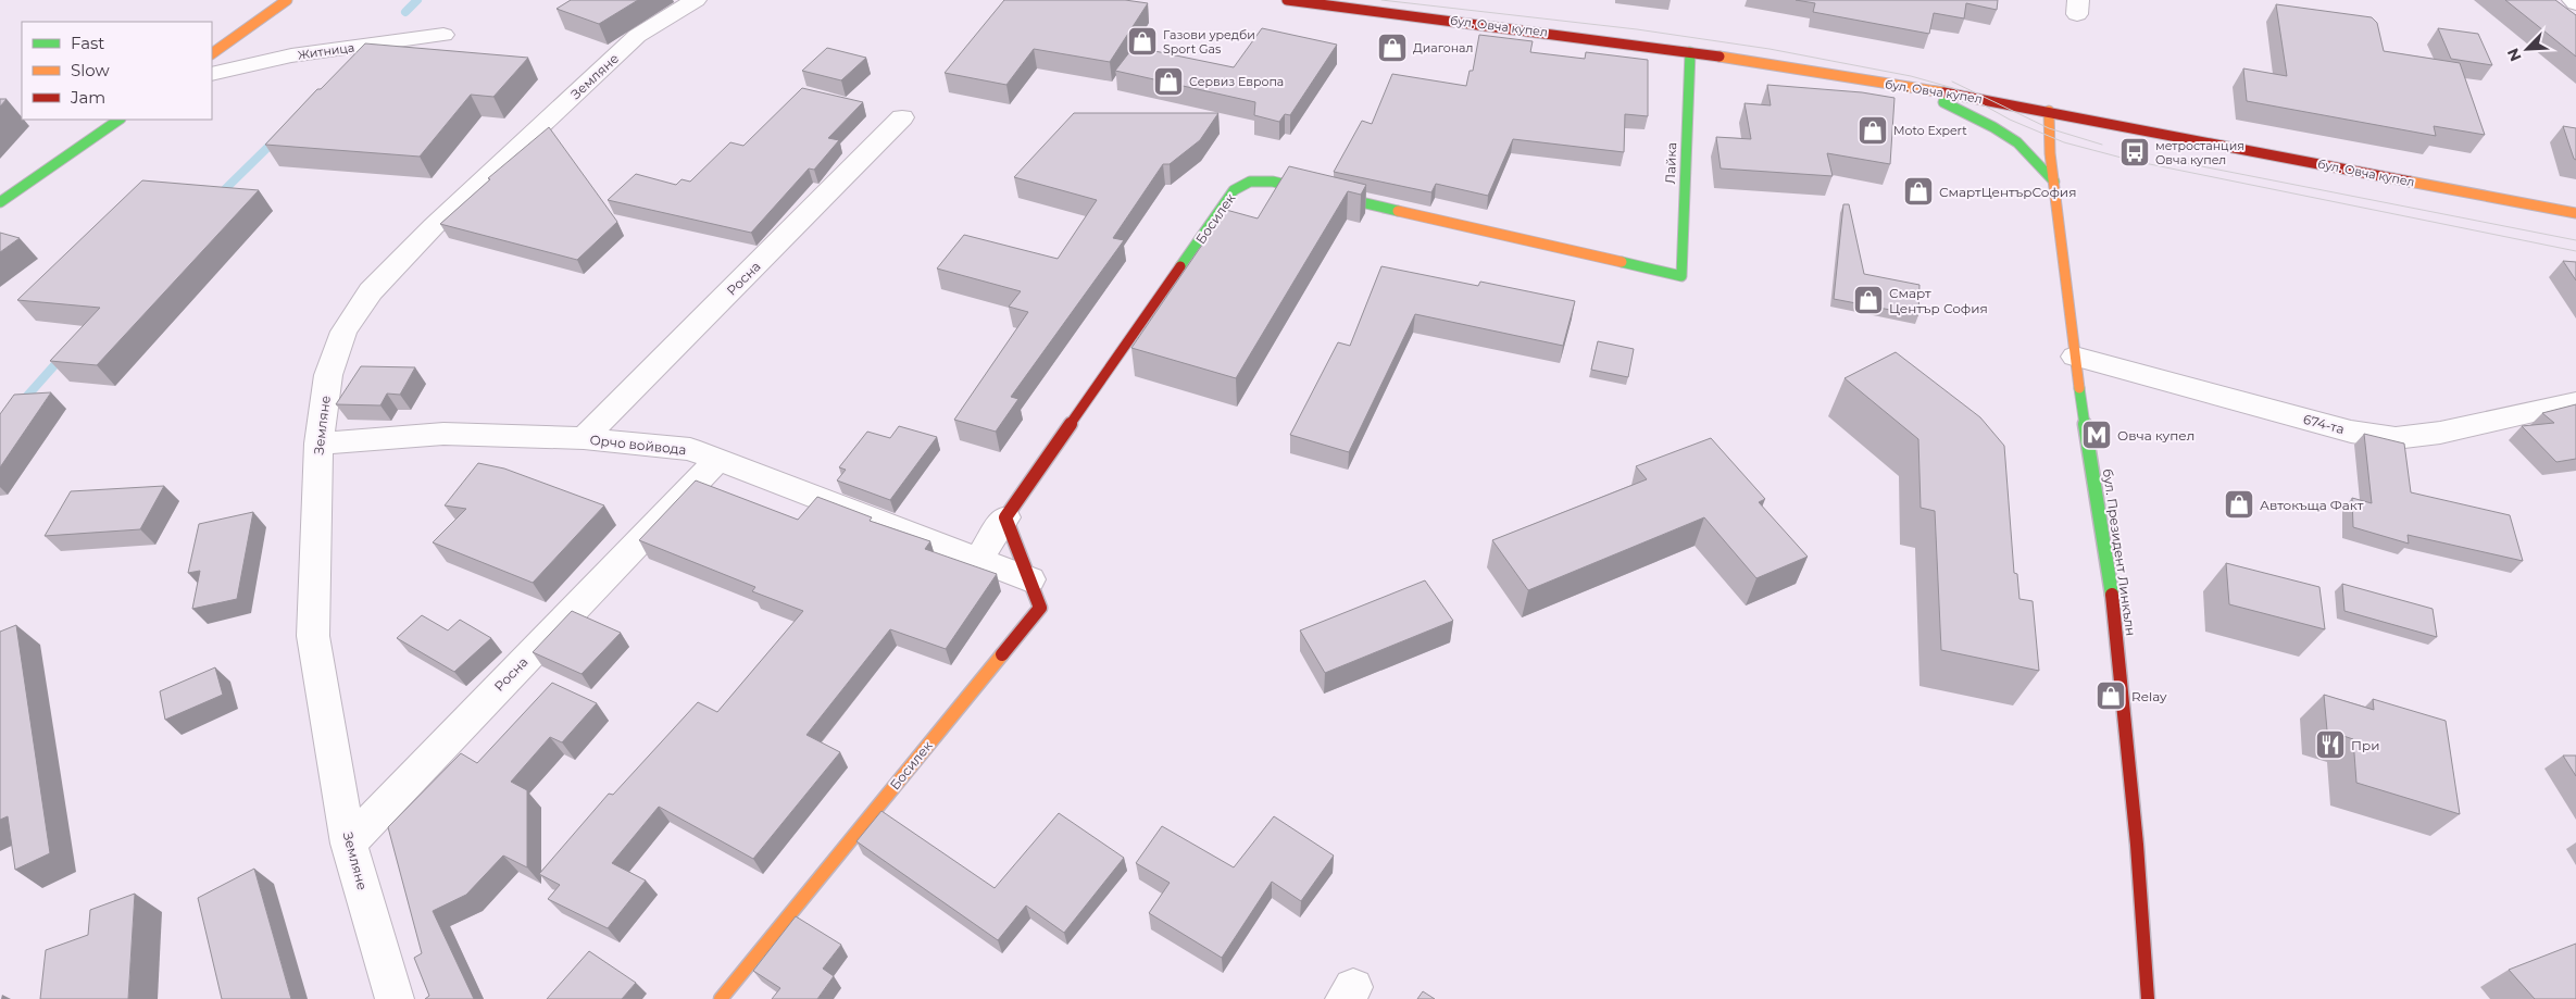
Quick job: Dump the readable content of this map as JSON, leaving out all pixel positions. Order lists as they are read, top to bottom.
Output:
{
  "streets": {
    "street": [
      "бул. Овча купел",
      "Житница",
      "Земляне",
      "Лайка",
      "Босилек",
      "Росна",
      "674-та",
      "Орчо войвода",
      "бул. Президент Линкълн"
    ]
  },
  "crossings": [
    ["бул. Овча купел", "Лайка"],
    ["бул. Овча купел", "бул. Президент Линкълн"],
    ["Земляне", "Росна"],
    ["Земляне", "Орчо войвода"],
    ["Лайка", "Босилек"],
    ["Босилек", "Орчо войвода"],
    ["Росна", "Орчо войвода"],
    ["674-та", "бул. Президент Линкълн"]
  ],
  "places": {
    "shop": [
      "Газови уредби Sport Gas",
      "Диагонал",
      "Сервиз Европа",
      "Moto Expert",
      "СмартЦентърСофия",
      "Смарт Център София",
      "Автокъща Факт",
      "Relay"
    ],
    "bus stop": ["метростанция Овча купел"],
    "metro station": ["Овча купел"],
    "restaurant": ["При"]
  },
  "legend": ["Fast", "Slow", "Jam"],
  "north": "bottom left"
}
